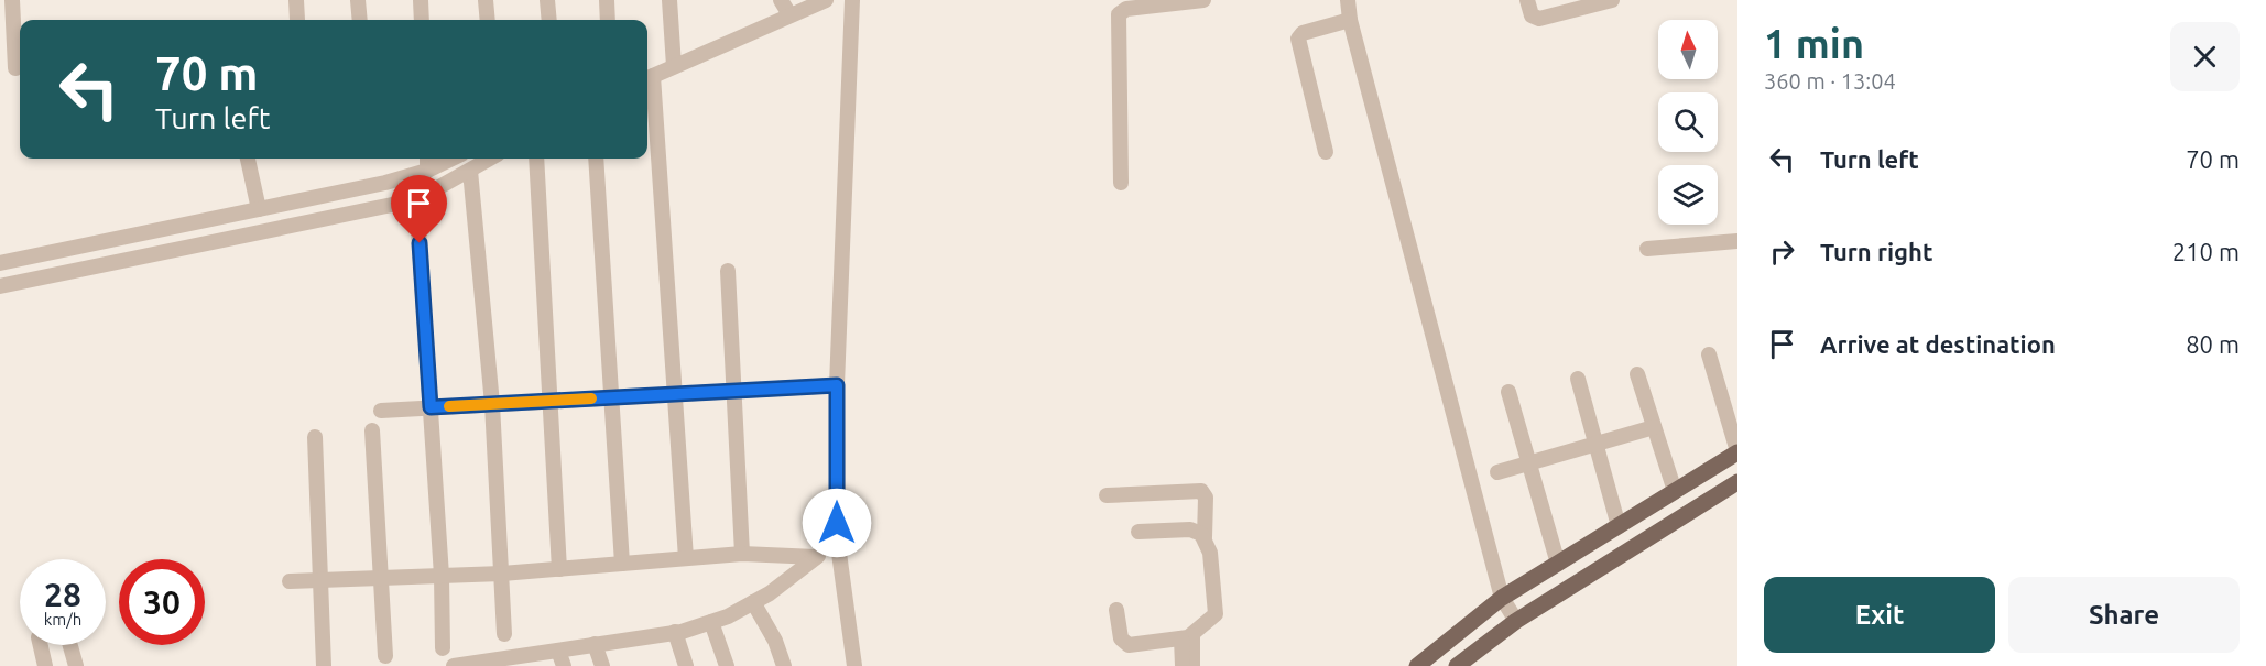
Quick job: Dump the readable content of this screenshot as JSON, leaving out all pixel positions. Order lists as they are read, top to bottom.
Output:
{
  "north": "top",
  "page": {
    "heading": ["1 min", "360 m · 13:04"],
    "turn": ["70 m", "Turn left"],
    "list": [
      {
        "name": "Turn left",
        "value": "70 m"
      },
      {
        "name": "Turn right",
        "value": "210 m"
      },
      {
        "name": "Arrive at destination",
        "value": "80 m"
      }
    ],
    "speed": "28 km/h",
    "limit": "30",
    "buttons": ["Exit", "Share"]
  }
}
